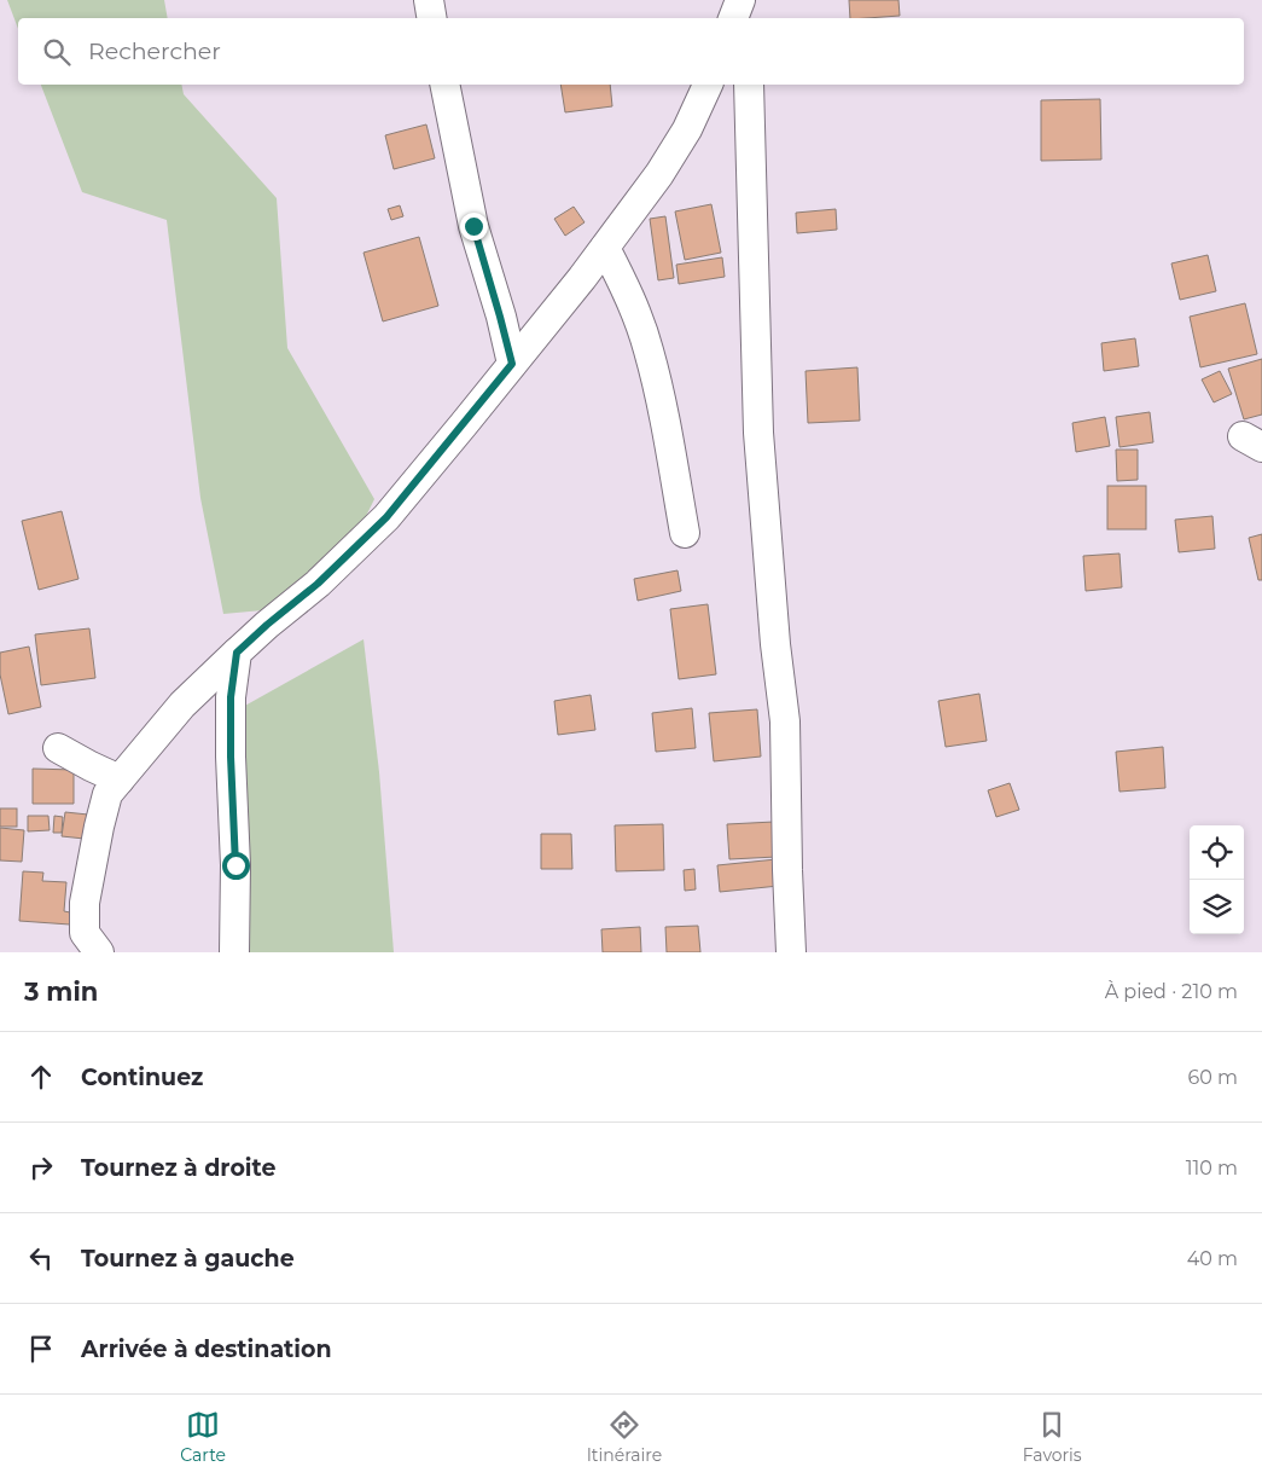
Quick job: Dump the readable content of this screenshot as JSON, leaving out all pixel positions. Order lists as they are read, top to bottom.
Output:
{
  "page": {
    "search": "Rechercher",
    "heading": ["3 min", "À pied · 210 m"],
    "list": [
      ["Continuez", "60 m"],
      ["Tournez à droite", "110 m"],
      ["Tournez à gauche", "40 m"],
      "Arrivée à destination"
    ],
    "nav": ["Carte", "Itinéraire", "Favoris"]
  }
}
